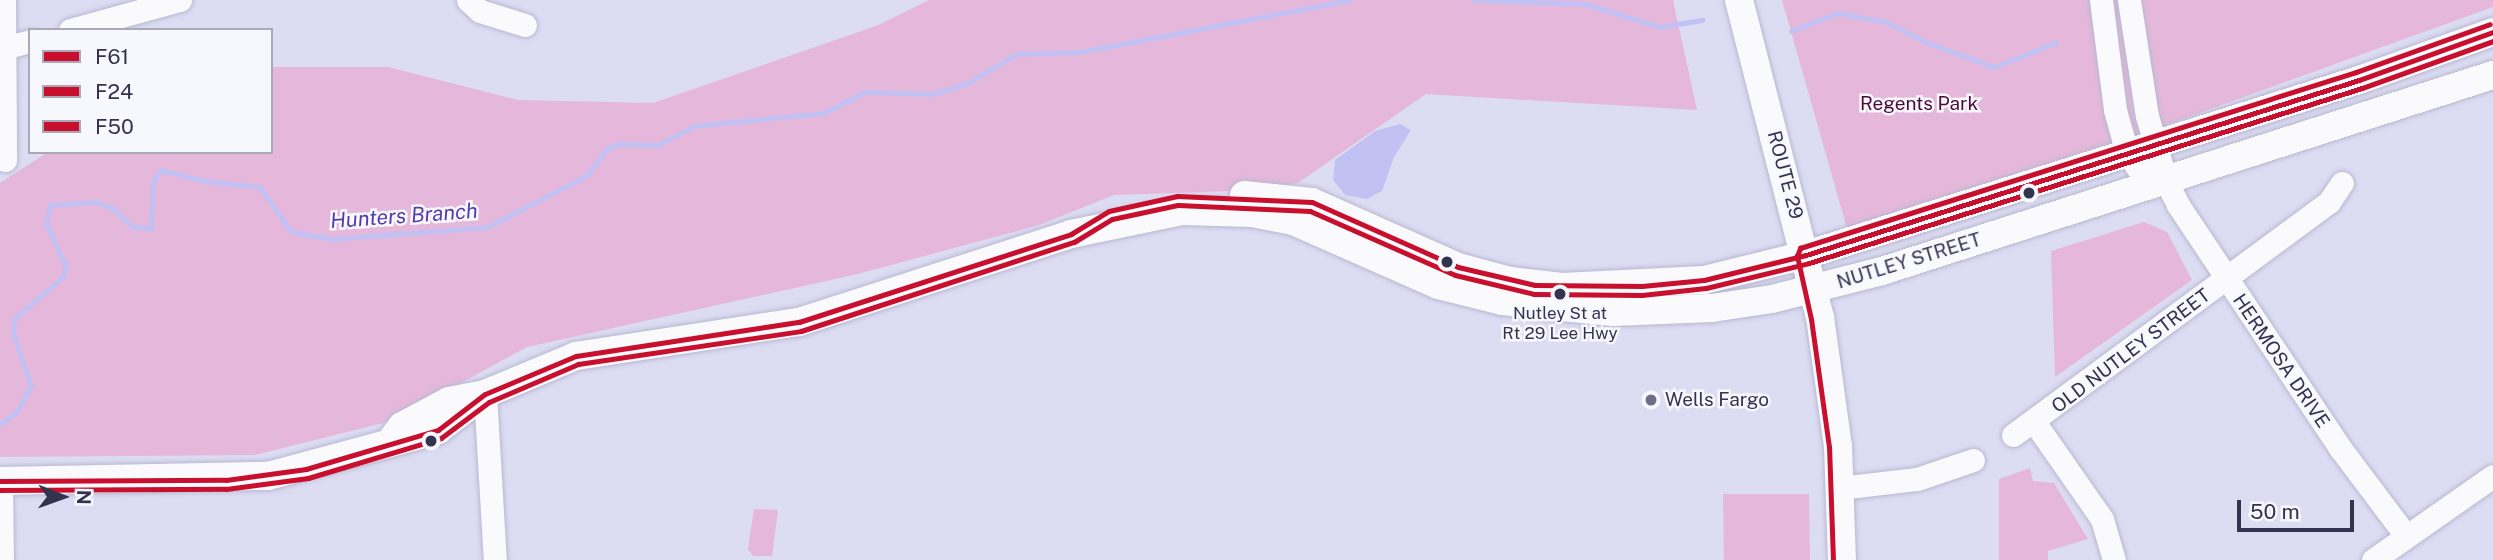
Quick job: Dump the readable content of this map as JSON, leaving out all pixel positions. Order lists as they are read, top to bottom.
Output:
{
  "streets": {
    "main road": ["ROUTE 29", "NUTLEY STREET"],
    "street": ["OLD NUTLEY STREET", "HERMOSA DRIVE"]
  },
  "crossings": [
    ["ROUTE 29", "NUTLEY STREET"],
    ["NUTLEY STREET", "HERMOSA DRIVE"],
    ["OLD NUTLEY STREET", "HERMOSA DRIVE"]
  ],
  "water": ["Hunters Branch"],
  "parks": ["Regents Park"],
  "places": ["Nutley St at Rt 29 Lee Hwy", "Wells Fargo"],
  "lines": ["transit line F50", "transit line F61", "transit line F24"],
  "legend": ["F61", "F24", "F50"],
  "scale_bar": "50 m",
  "north": "right"
}
